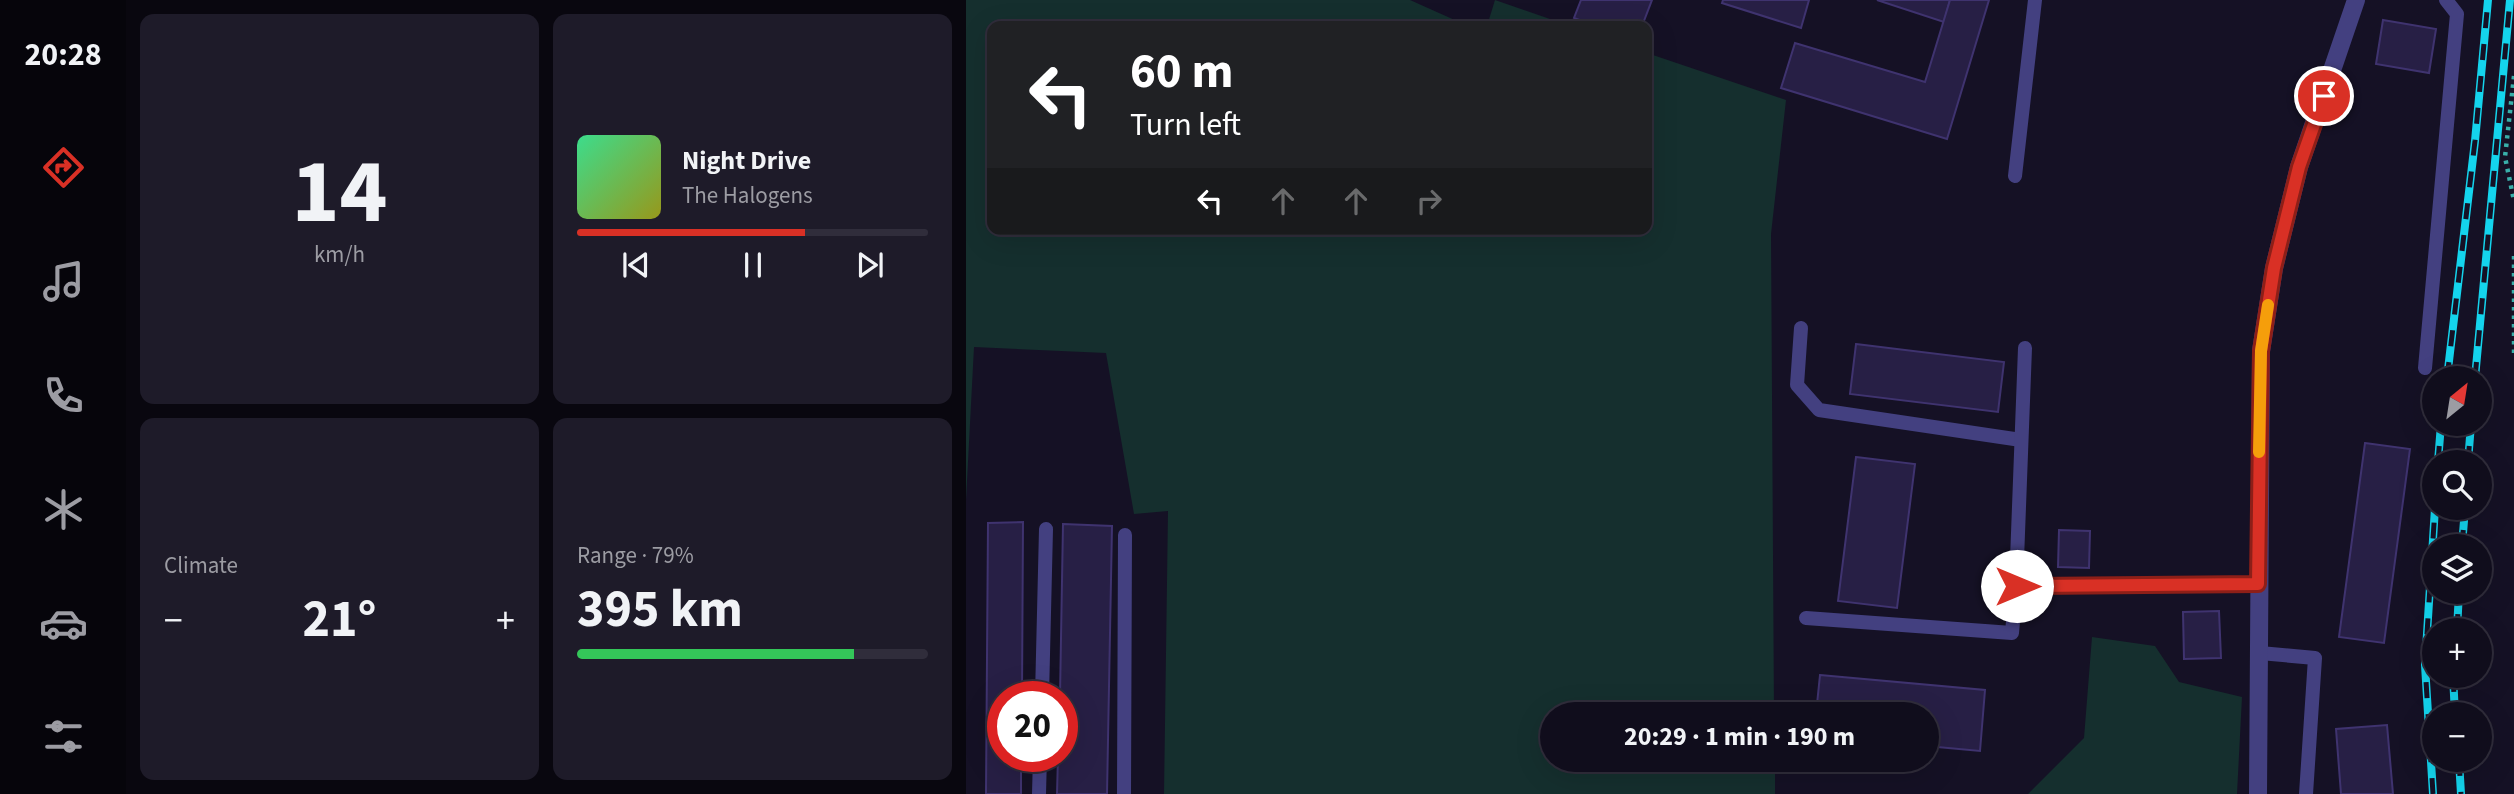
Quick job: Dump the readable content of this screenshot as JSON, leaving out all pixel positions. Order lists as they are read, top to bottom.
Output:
{
  "north": "top right",
  "page": {
    "tabs": "20:28",
    "tile": [
      ["14", "km/h"],
      "Climate",
      ["Range · 79%", "395 km"]
    ],
    "turn": ["60 m", "Turn left"],
    "song": ["Night Drive", "The Halogens"],
    "map_buttons": ["+", "−"],
    "heat": ["−", "21°", "+"],
    "limit": "20",
    "trip": "20:29 · 1 min · 190 m"
  }
}
